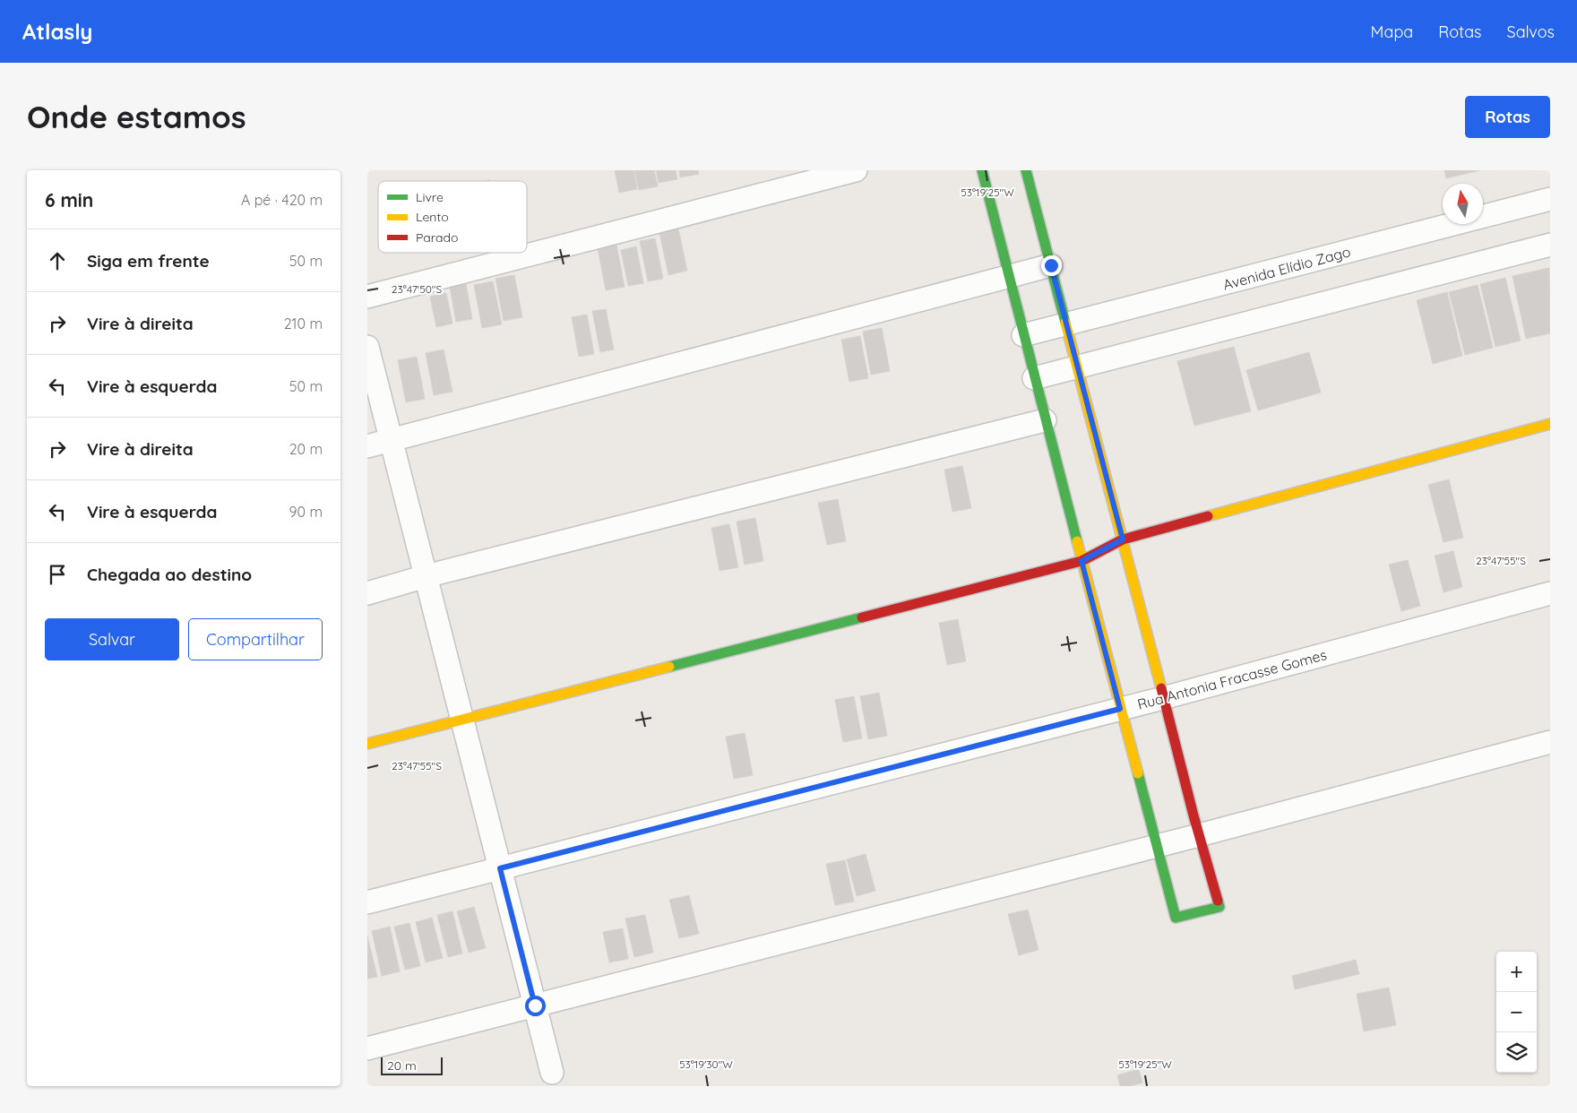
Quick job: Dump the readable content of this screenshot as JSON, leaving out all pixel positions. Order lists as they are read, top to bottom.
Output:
{
  "streets": {
    "street": ["Avenida Elídio Zago", "Rua Antonia Fracasse Gomes"]
  },
  "legend": ["Livre", "Lento", "Parado"],
  "scale_bar": "20 m",
  "north": "top",
  "page": {
    "header": "Atlasly",
    "nav": ["Mapa", "Rotas", "Salvos"],
    "buttons": [
      "Rotas",
      ["Salvar", "Compartilhar"]
    ],
    "title": "Onde estamos",
    "heading": ["6 min", "A pé · 420 m"],
    "list": [
      ["Siga em frente", "50 m"],
      ["Vire à direita", "210 m"],
      ["Vire à esquerda", "50 m"],
      ["Vire à direita", "20 m"],
      ["Vire à esquerda", "90 m"],
      "Chegada ao destino"
    ],
    "map_buttons": ["+", "−"],
    "scale": "20 m"
  },
  "coordinates": [
    "53°19'25\"W",
    "23°47'50\"S",
    "23°47'55\"S",
    "53°19'30\"W"
  ]
}
